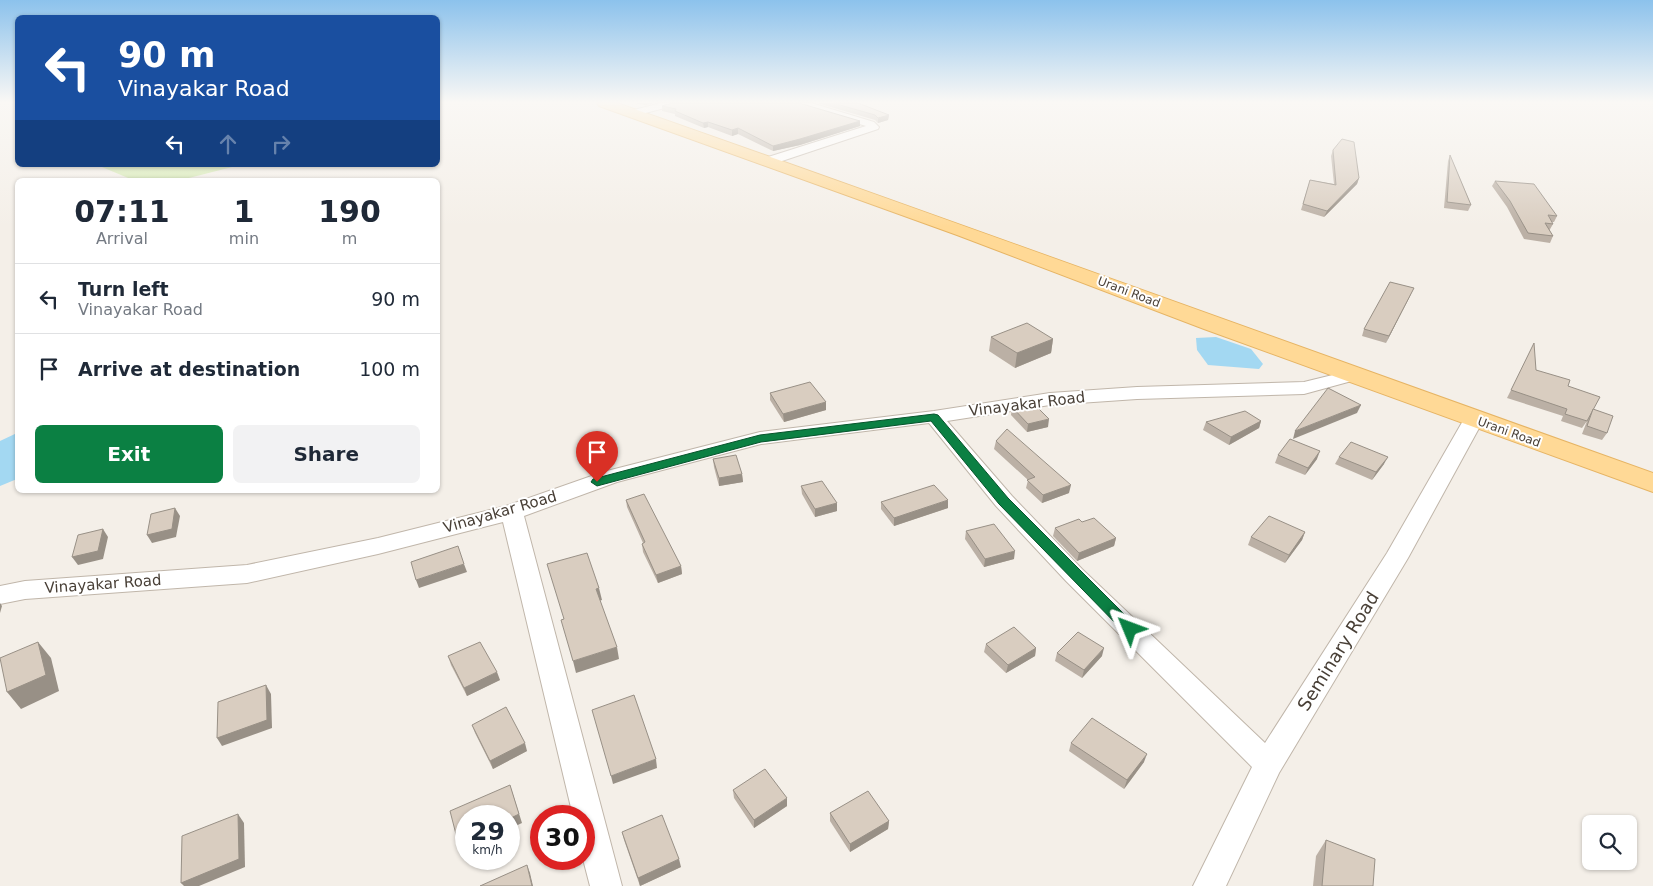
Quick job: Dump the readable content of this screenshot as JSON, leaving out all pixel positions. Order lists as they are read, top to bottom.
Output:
{
  "streets": {
    "main road": ["Urani Road"],
    "street": ["Vinayakar Road", "Seminary Road"]
  },
  "crossings": [
    ["Urani Road", "Vinayakar Road"],
    ["Urani Road", "Seminary Road"]
  ],
  "page": {
    "turn": ["90 m", "Vinayakar Road"],
    "eta": [
      "07:11",
      "Arrival",
      "1",
      "min",
      "190",
      "m"
    ],
    "list": [
      {
        "name": "Turn left",
        "note": "Vinayakar Road",
        "value": "90 m"
      },
      {
        "name": "Arrive at destination",
        "value": "100 m"
      }
    ],
    "buttons": ["Exit", "Share"],
    "speed": "29 km/h",
    "limit": "30"
  }
}
